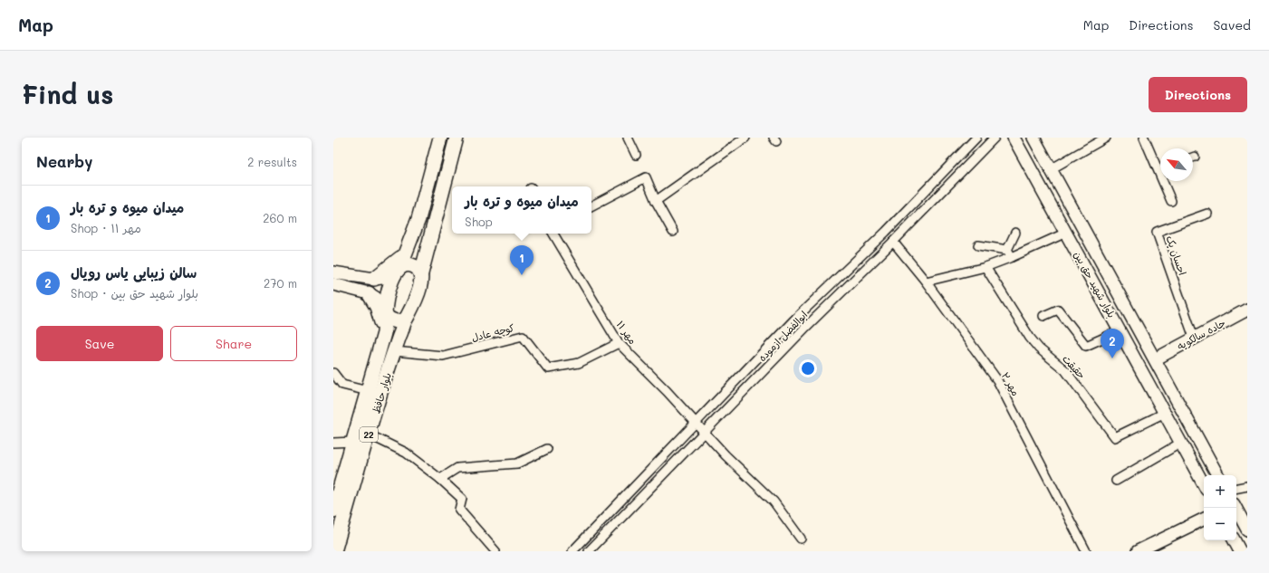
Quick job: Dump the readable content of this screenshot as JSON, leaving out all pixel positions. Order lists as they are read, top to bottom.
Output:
{
  "streets": {
    "main road": [
      "بلوار شهید حق بین",
      "جاده سالکویه",
      "بلوار حافظ",
      "22"
    ],
    "street": [
      "احسان یک",
      "کوچه عادل",
      "مهر ۱۱",
      "ابوالفضل ازموده",
      "حقیقت",
      "مهر ۲"
    ]
  },
  "crossings": [
    ["احسان یک", "جاده سالکویه"],
    ["بلوار شهید حق بین", "جاده سالکویه"],
    ["بلوار شهید حق بین", "حقیقت"],
    ["کوچه عادل", "مهر ۱۱"],
    ["کوچه عادل", "بلوار حافظ"],
    ["مهر ۱۱", "ابوالفضل ازموده"],
    ["ابوالفضل ازموده", "مهر ۲"],
    ["بلوار حافظ", "22"]
  ],
  "north": "top left",
  "page": {
    "header": "Map",
    "nav": ["Map", "Directions", "Saved"],
    "buttons": [
      "Directions",
      ["Save", "Share"]
    ],
    "title": "Find us",
    "heading": ["Nearby", "2 results"],
    "list": [
      {
        "mark": "1",
        "name": "میدان میوه و تره بار",
        "note": "Shop · مهر ۱۱",
        "value": "260 m"
      },
      {
        "mark": "2",
        "name": "سالن زیبایی یاس رویال",
        "note": "Shop · بلوار شهید حق بین",
        "value": "270 m"
      }
    ],
    "popup": ["میدان میوه و تره بار", "Shop"],
    "pins": ["1", "2"],
    "map_buttons": ["+", "−"]
  }
}
